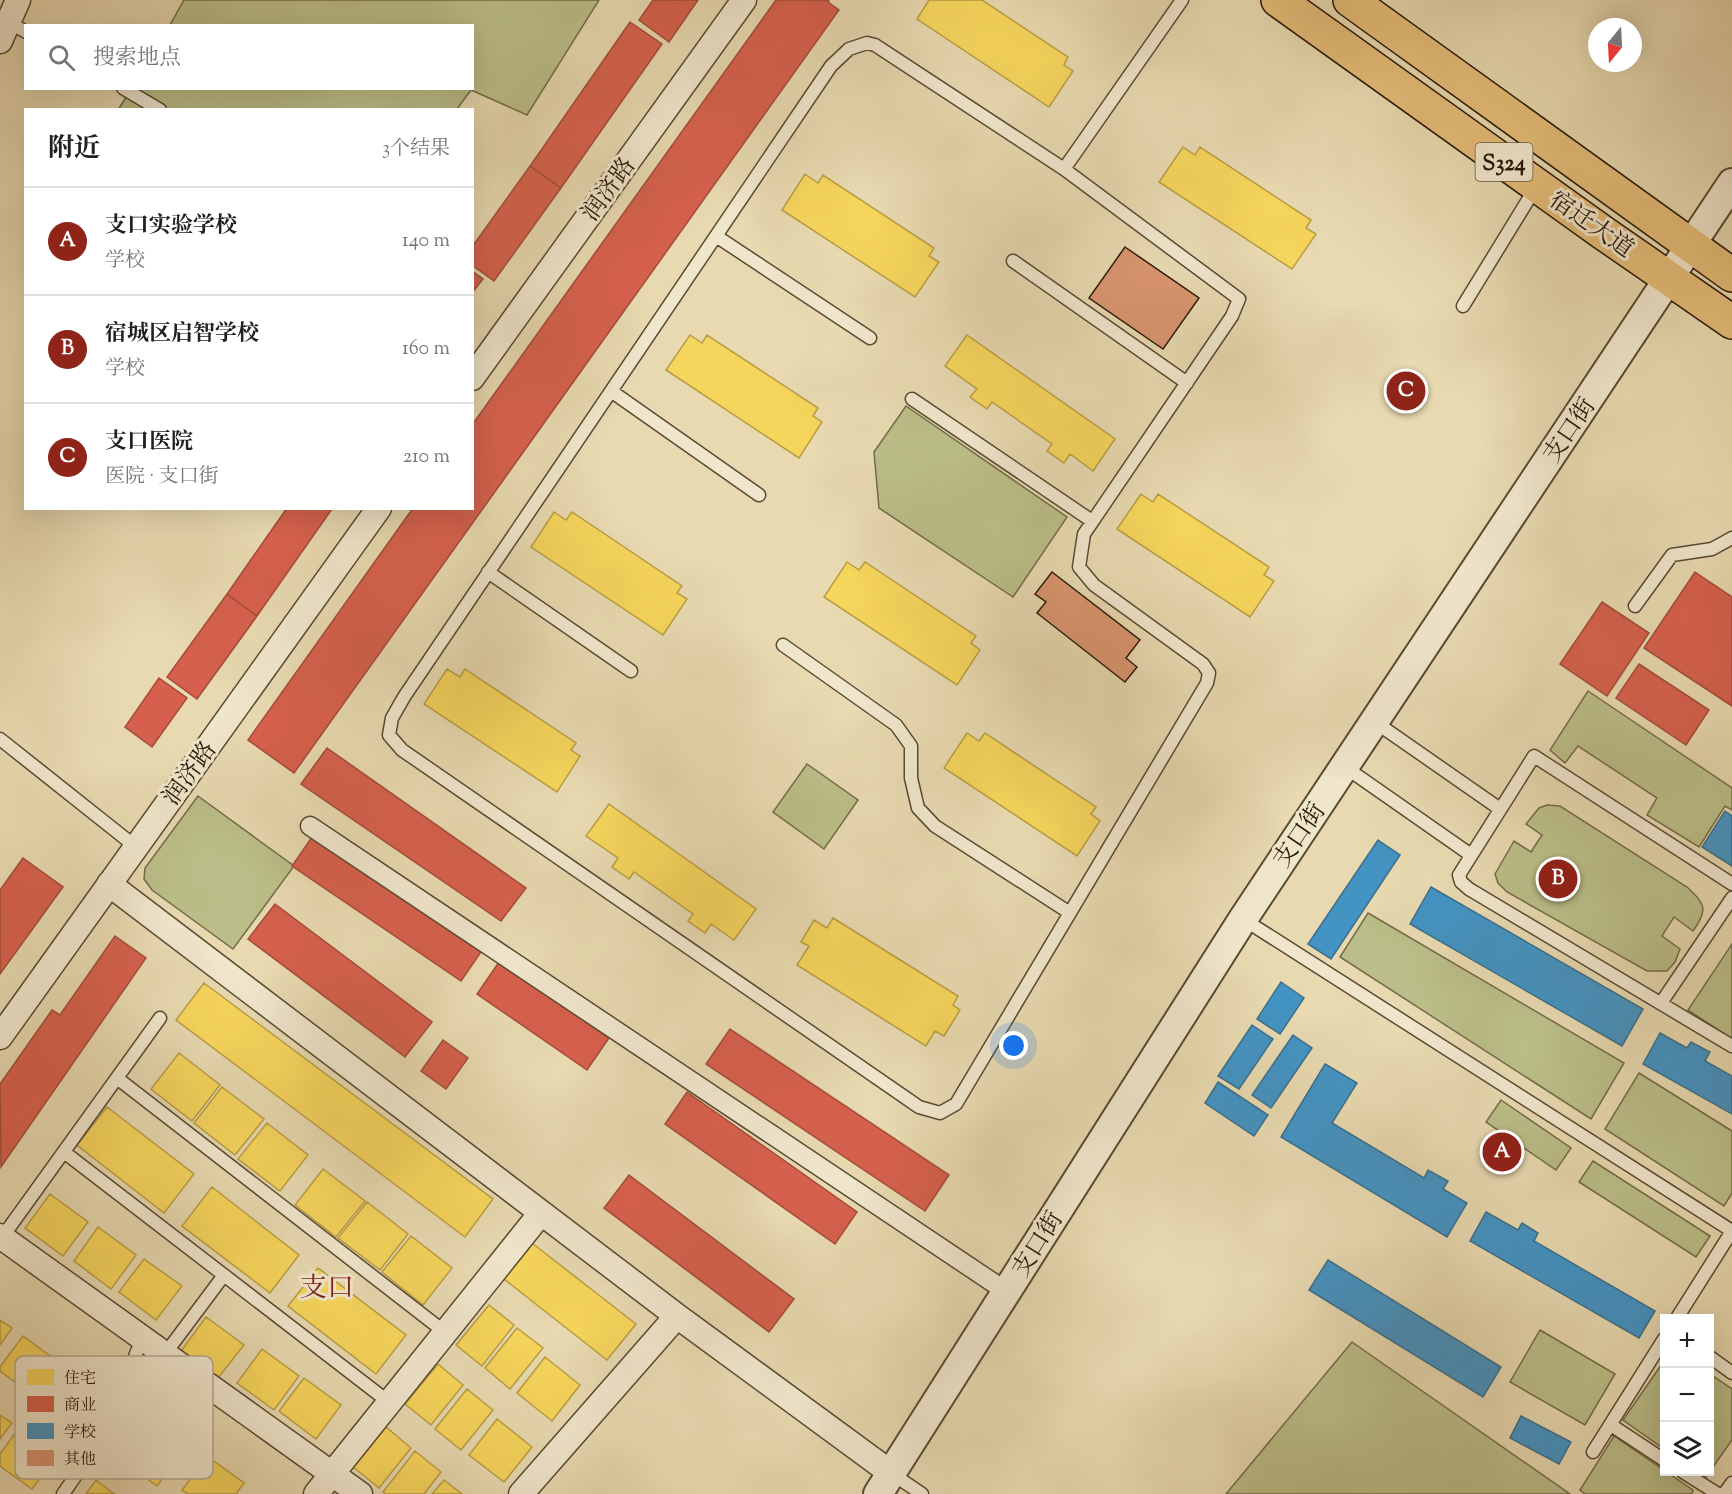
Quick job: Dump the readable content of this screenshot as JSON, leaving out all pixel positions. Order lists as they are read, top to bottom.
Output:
{
  "streets": {
    "main road": ["S324", "宿迁大道"],
    "street": ["润济路", "支口街"]
  },
  "crossings": [
    ["宿迁大道", "支口街"]
  ],
  "districts": ["支口"],
  "legend": [
    "住宅",
    "商业",
    "学校",
    "其他"
  ],
  "north": "bottom",
  "page": {
    "search": "搜索地点",
    "heading": ["附近", "3个结果"],
    "list": [
      {
        "mark": "A",
        "name": "支口实验学校",
        "note": "学校",
        "value": "140 m"
      },
      {
        "mark": "B",
        "name": "宿城区启智学校",
        "note": "学校",
        "value": "160 m"
      },
      {
        "mark": "C",
        "name": "支口医院",
        "note": "医院 · 支口街",
        "value": "210 m"
      }
    ],
    "pins": ["C", "B", "A"],
    "map_buttons": ["+", "−"]
  }
}
